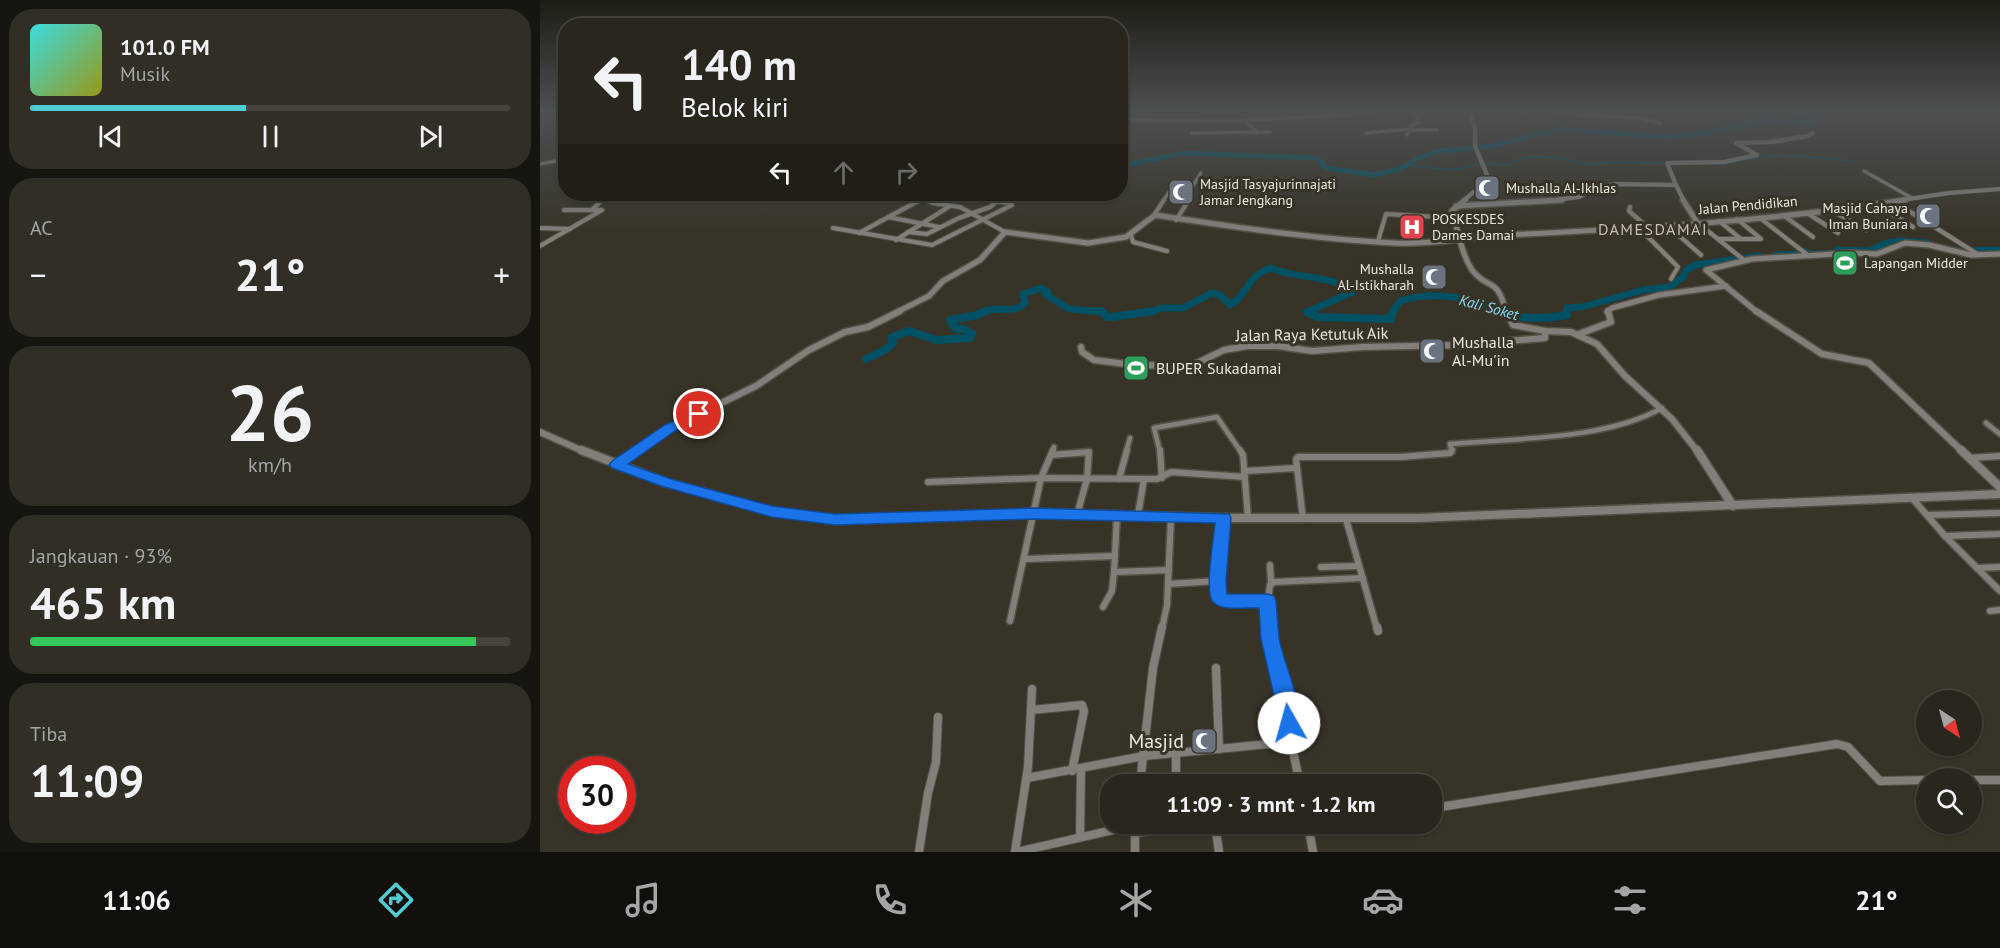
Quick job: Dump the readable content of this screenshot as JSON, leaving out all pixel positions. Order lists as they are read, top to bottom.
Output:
{
  "streets": {
    "street": ["Jalan Pendidikan", "Jalan Raya Ketutuk Aik"]
  },
  "districts": ["DAMESDAMAI"],
  "water": ["Kali Soket"],
  "places": {
    "mosque": [
      "Mushalla Al-Ikhlas",
      "Masjid Tasyajurinnajati Jamar Jengkang",
      "Masjid Cahaya Iman Buniara",
      "Mushalla Al-Istikharah",
      "Mushalla Al-Mu'in",
      "Masjid"
    ],
    "hospital": ["POSKESDES Dames Damai"],
    "sports": ["Lapangan Midder", "BUPER Sukadamai"]
  },
  "north": "bottom right",
  "page": {
    "turn": ["140 m", "Belok kiri"],
    "song": ["101.0 FM", "Musik"],
    "tile": [
      "AC",
      ["26", "km/h"],
      ["Jangkauan · 93%", "465 km"],
      ["Tiba", "11:09"]
    ],
    "heat": ["−", "21°", "+"],
    "limit": "30",
    "trip": "11:09 · 3 mnt · 1.2 km",
    "tabs": ["11:06", "21°"]
  }
}
